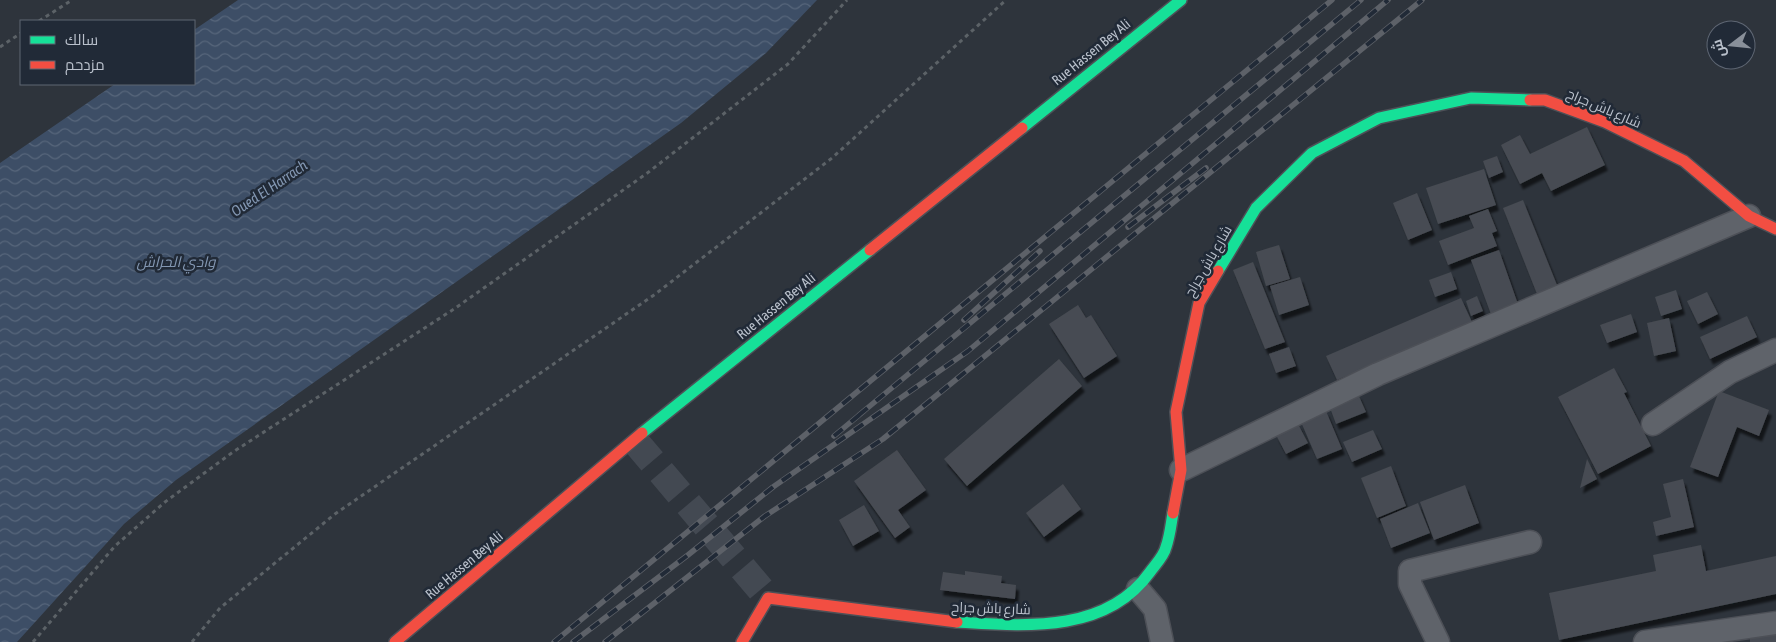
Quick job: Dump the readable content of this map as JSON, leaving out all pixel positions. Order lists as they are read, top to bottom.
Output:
{
  "streets": {
    "main road": ["Rue Hassen Bey Ali", "شارع باش جراح"]
  },
  "water": ["Oued El Harrach", "وادي الحراش"],
  "legend": ["سالك", "مزدحم"],
  "north": "left"
}
